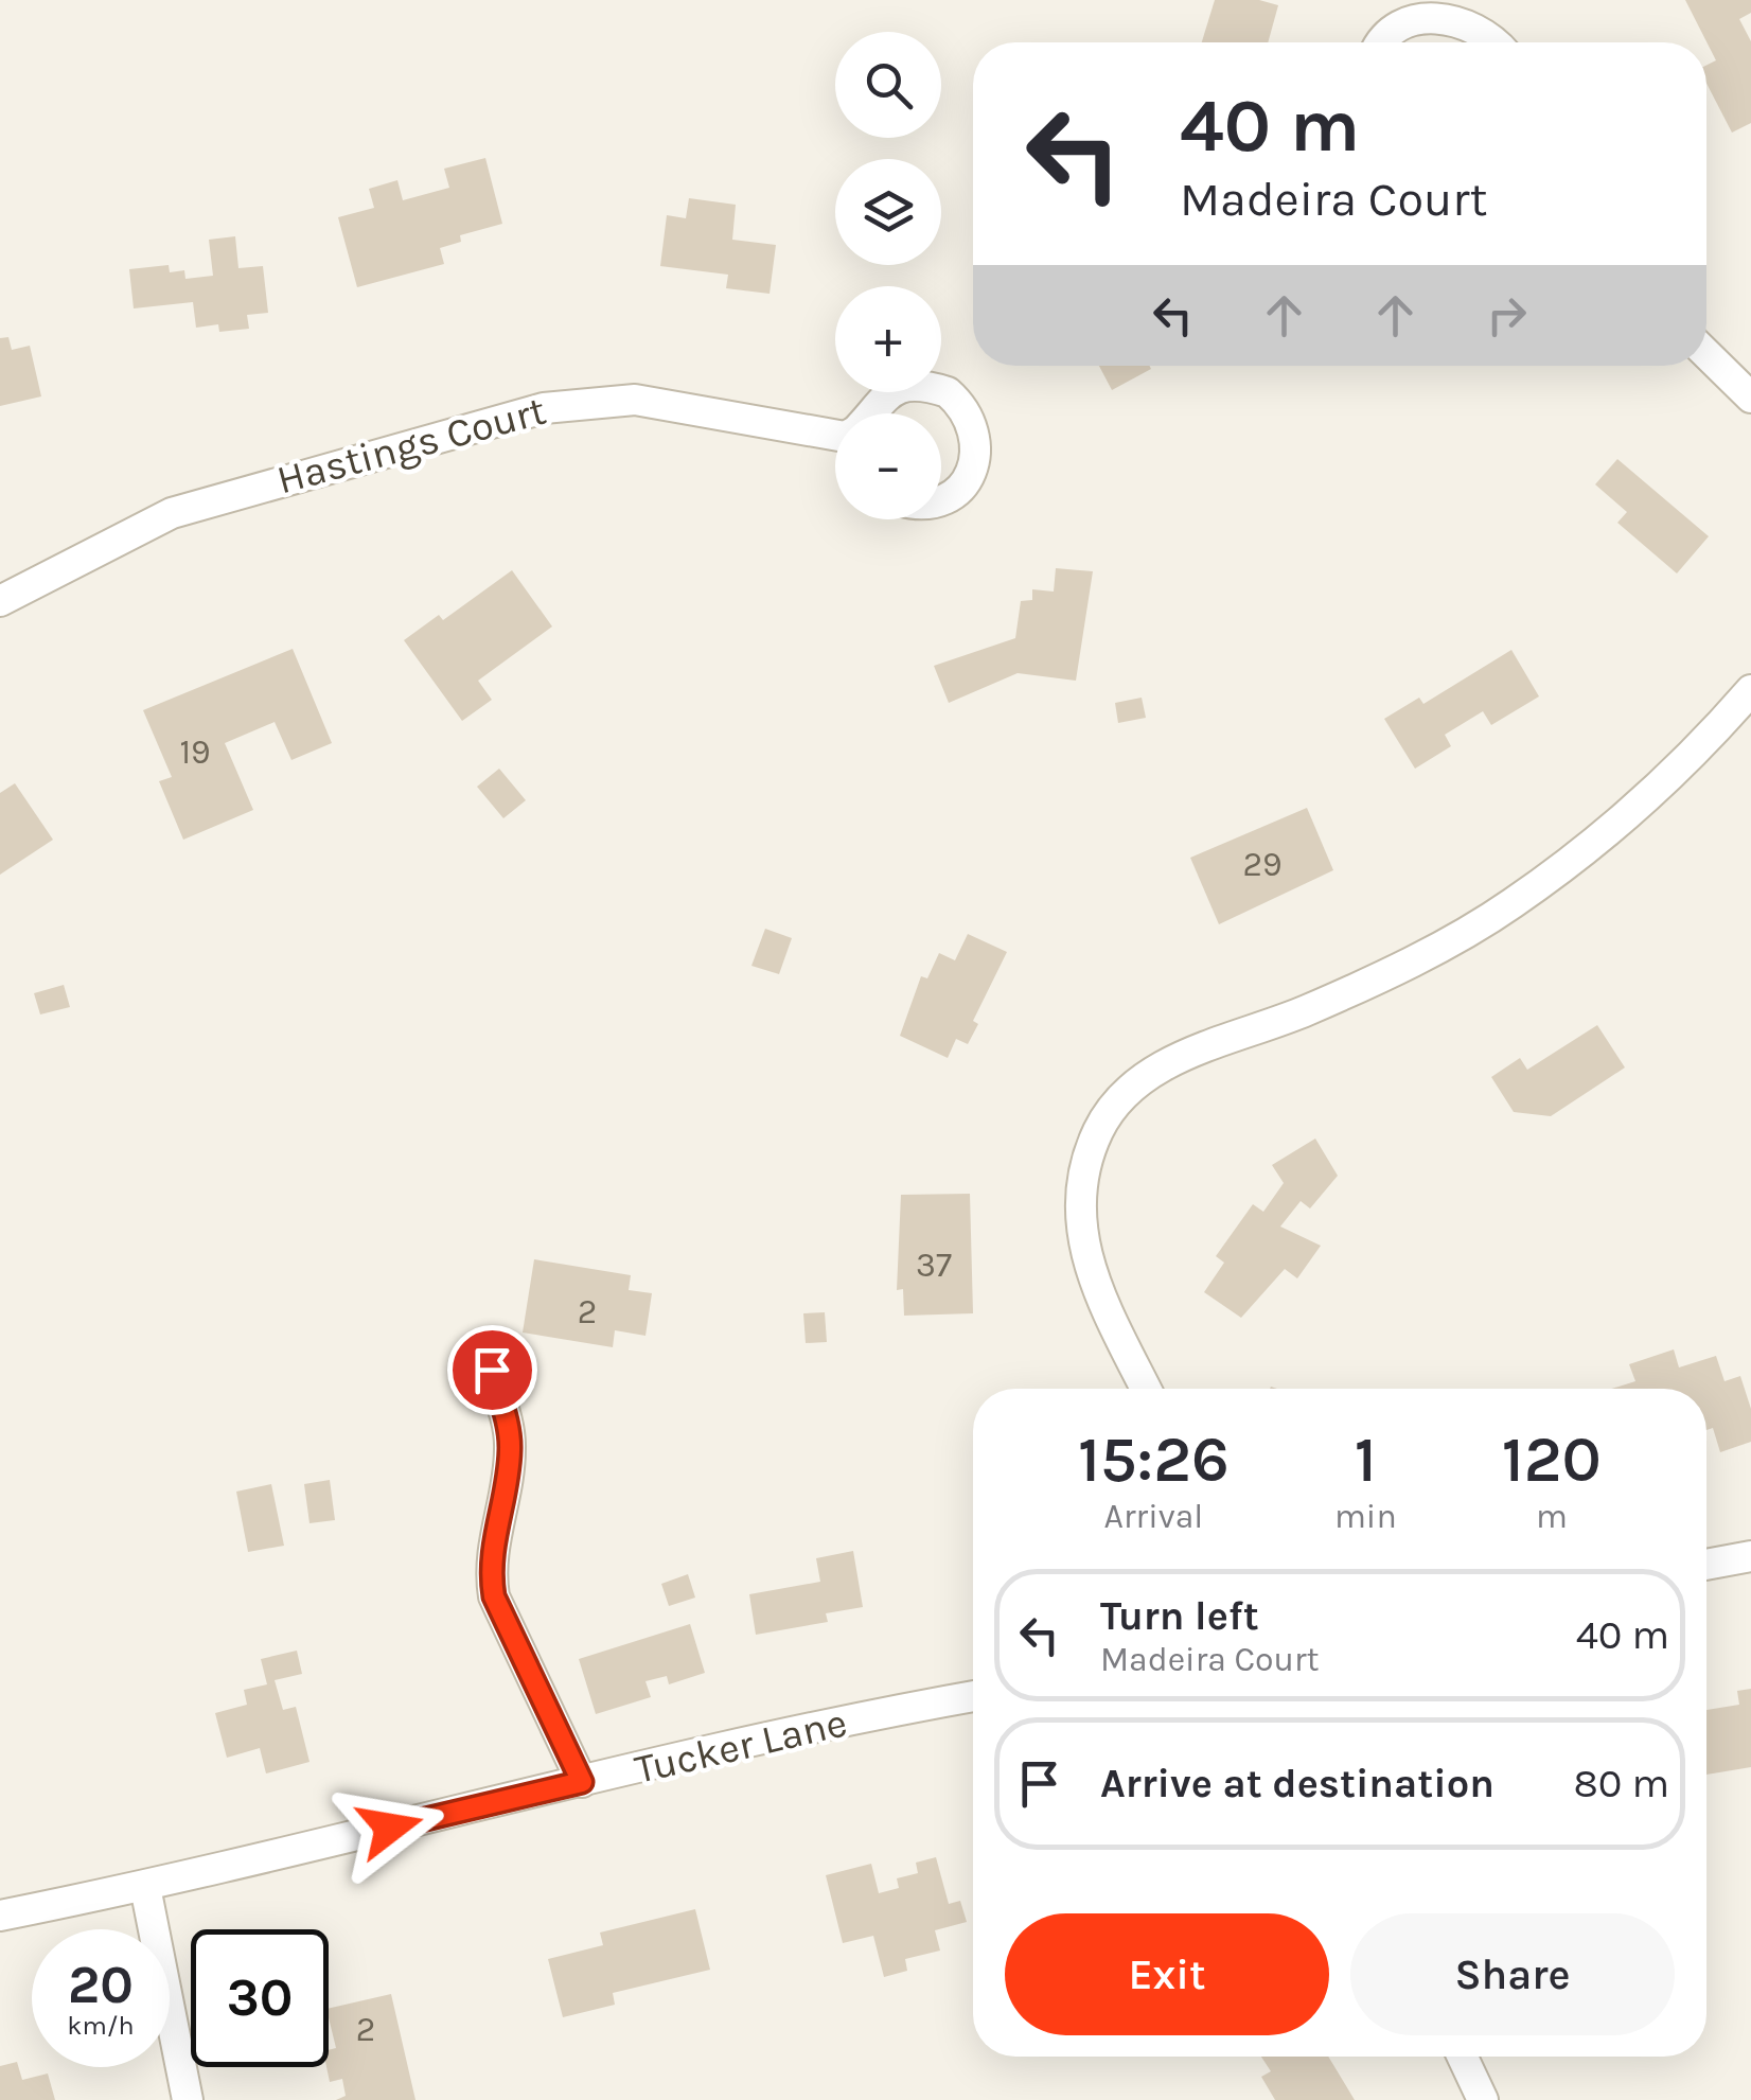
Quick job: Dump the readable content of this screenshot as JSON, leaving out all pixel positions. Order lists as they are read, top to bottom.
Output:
{
  "streets": {
    "street": ["Hastings Court", "Tucker Lane"]
  },
  "house_numbers": [
    "19",
    "29",
    "37",
    "2",
    "2"
  ],
  "page": {
    "map_buttons": ["+", "−"],
    "turn": ["40 m", "Madeira Court"],
    "eta": [
      "15:26",
      "Arrival",
      "1",
      "min",
      "120",
      "m"
    ],
    "list": [
      {
        "name": "Turn left",
        "note": "Madeira Court",
        "value": "40 m"
      },
      {
        "name": "Arrive at destination",
        "value": "80 m"
      }
    ],
    "buttons": ["Exit", "Share"],
    "speed": "20 km/h",
    "limit": "30"
  }
}
